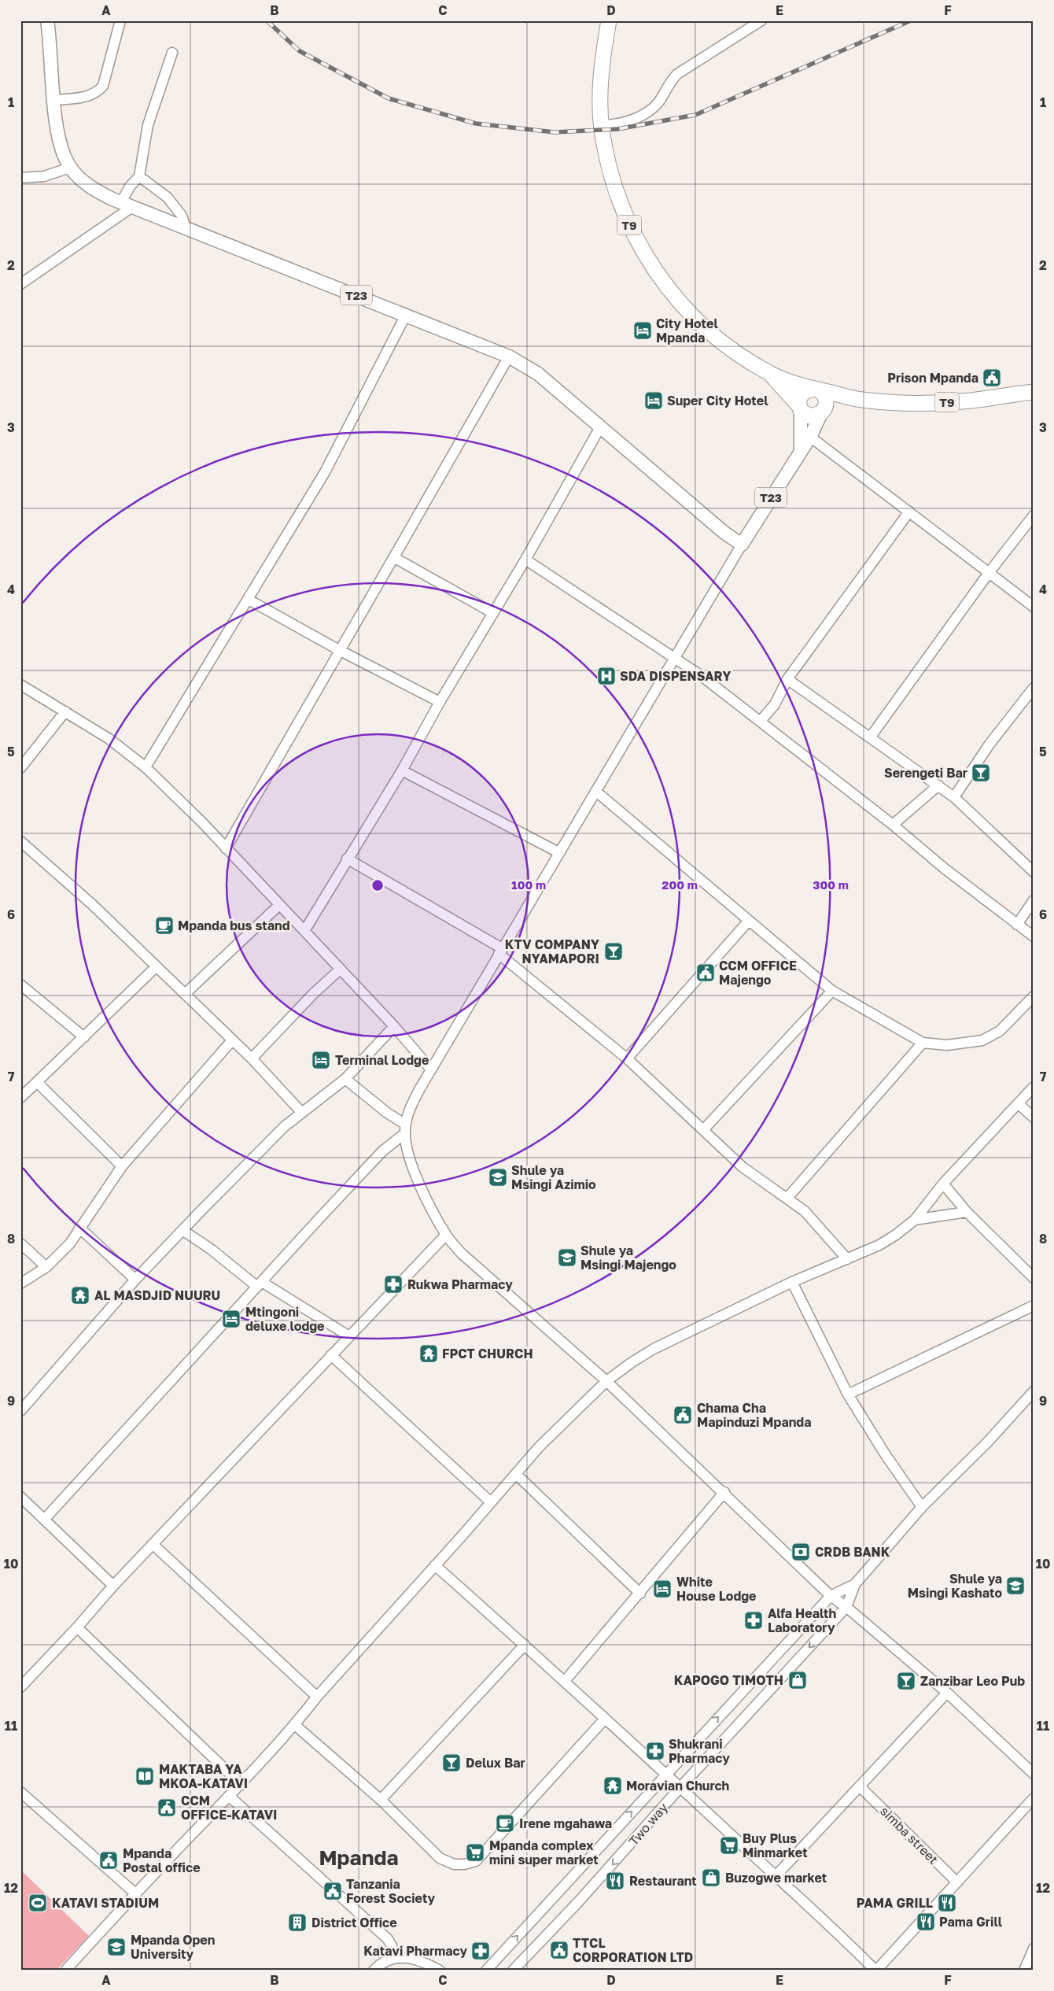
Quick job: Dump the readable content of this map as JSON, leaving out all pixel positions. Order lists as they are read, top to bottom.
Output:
{
  "streets": {
    "highway": ["T9"],
    "main road": ["T23"],
    "street": ["Two way", "simba street"]
  },
  "crossings": [
    ["T9", "T23"]
  ],
  "districts": ["Mpanda"],
  "places": {
    "hotel": [
      "City Hotel Mpanda",
      "Super City Hotel",
      "Terminal Lodge",
      "Mtingoni deluxe lodge",
      "White House Lodge"
    ],
    "public building": [
      "Prison Mpanda",
      "CCM OFFICE Majengo",
      "Chama Cha Mapinduzi Mpanda",
      "CCM OFFICE-KATAVI",
      "Mpanda Postal office",
      "Tanzania Forest Society",
      "TTCL CORPORATION LTD"
    ],
    "hospital": ["SDA DISPENSARY"],
    "bar": [
      "Serengeti Bar",
      "KTV COMPANY NYAMAPORI",
      "Zanzibar Leo Pub",
      "Delux Bar"
    ],
    "cafe": ["Mpanda bus stand", "Irene mgahawa"],
    "school or university": [
      "Shule ya Msingi Azimio",
      "Shule ya Msingi Majengo",
      "Shule ya Msingi Kashato",
      "Mpanda Open University"
    ],
    "pharmacy": [
      "Rukwa Pharmacy",
      "Alfa Health Laboratory",
      "Shukrani Pharmacy",
      "Katavi Pharmacy"
    ],
    "temple": ["AL MASDJID NUURU", "FPCT CHURCH", "Moravian Church"],
    "bank": ["CRDB BANK"],
    "shop": ["KAPOGO TIMOTH", "Buzogwe market"],
    "library": ["MAKTABA YA MKOA-KATAVI"],
    "supermarket": ["Buy Plus Minmarket", "Mpanda complex mini super market"],
    "restaurant": ["Restaurant", "PAMA GRILL", "Pama Grill"],
    "sports": ["KATAVI STADIUM"],
    "building": ["District Office"]
  },
  "grid": {
    "columns": [
      "A",
      "B",
      "C",
      "D",
      "E",
      "F"
    ],
    "rows": [
      "1",
      "2",
      "3",
      "4",
      "5",
      "6",
      "7",
      "8",
      "9",
      "10",
      "11",
      "12"
    ]
  },
  "rings": ["100 m", "200 m", "300 m"]
}
